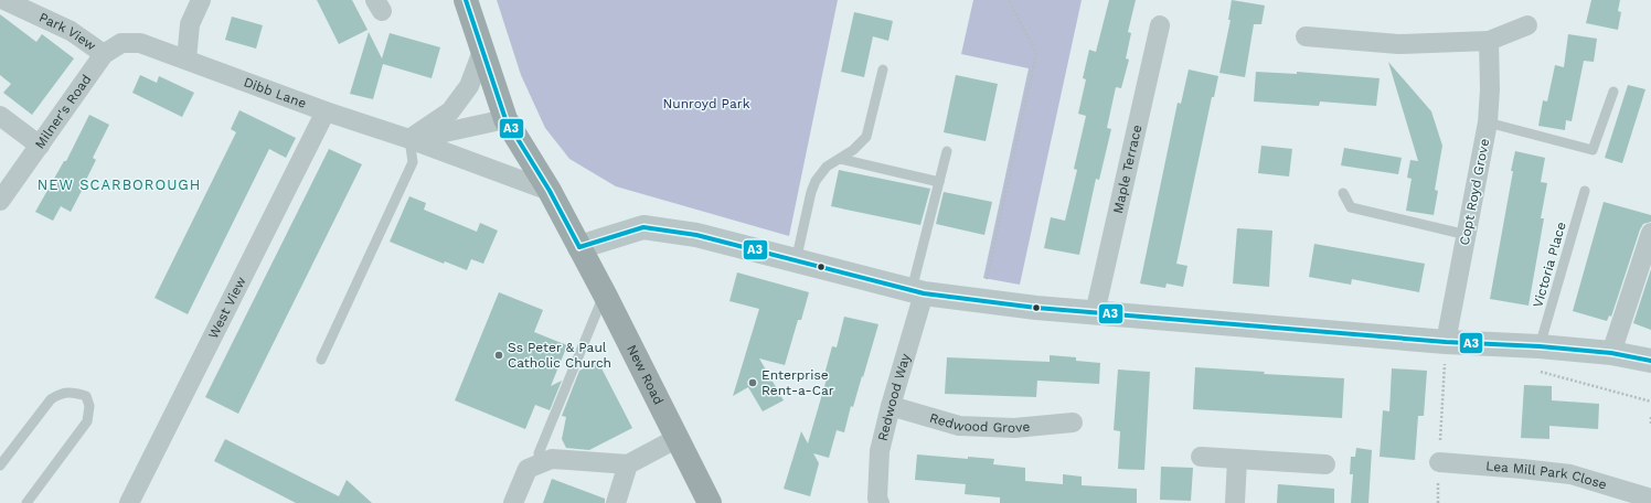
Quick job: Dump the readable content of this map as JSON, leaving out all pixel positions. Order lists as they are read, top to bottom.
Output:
{
  "streets": {
    "main road": ["New Road"],
    "street": [
      "Park View",
      "Dibb Lane",
      "Milner's Road",
      "Maple Terrace",
      "Copt Royd Grove",
      "West View",
      "Redwood Way",
      "Redwood Grove",
      "Lea Mill Park Close"
    ],
    "lane": ["Victoria Place"]
  },
  "crossings": [
    ["Park View", "Milner's Road"],
    ["Dibb Lane", "Milner's Road"],
    ["Dibb Lane", "West View"],
    ["Dibb Lane", "New Road"],
    ["Redwood Way", "Redwood Grove"]
  ],
  "districts": ["NEW SCARBOROUGH"],
  "parks": ["Nunroyd Park"],
  "places": ["Ss Peter & Paul Catholic Church", "Enterprise Rent-a-Car"],
  "lines": ["transit line A3"]
}
